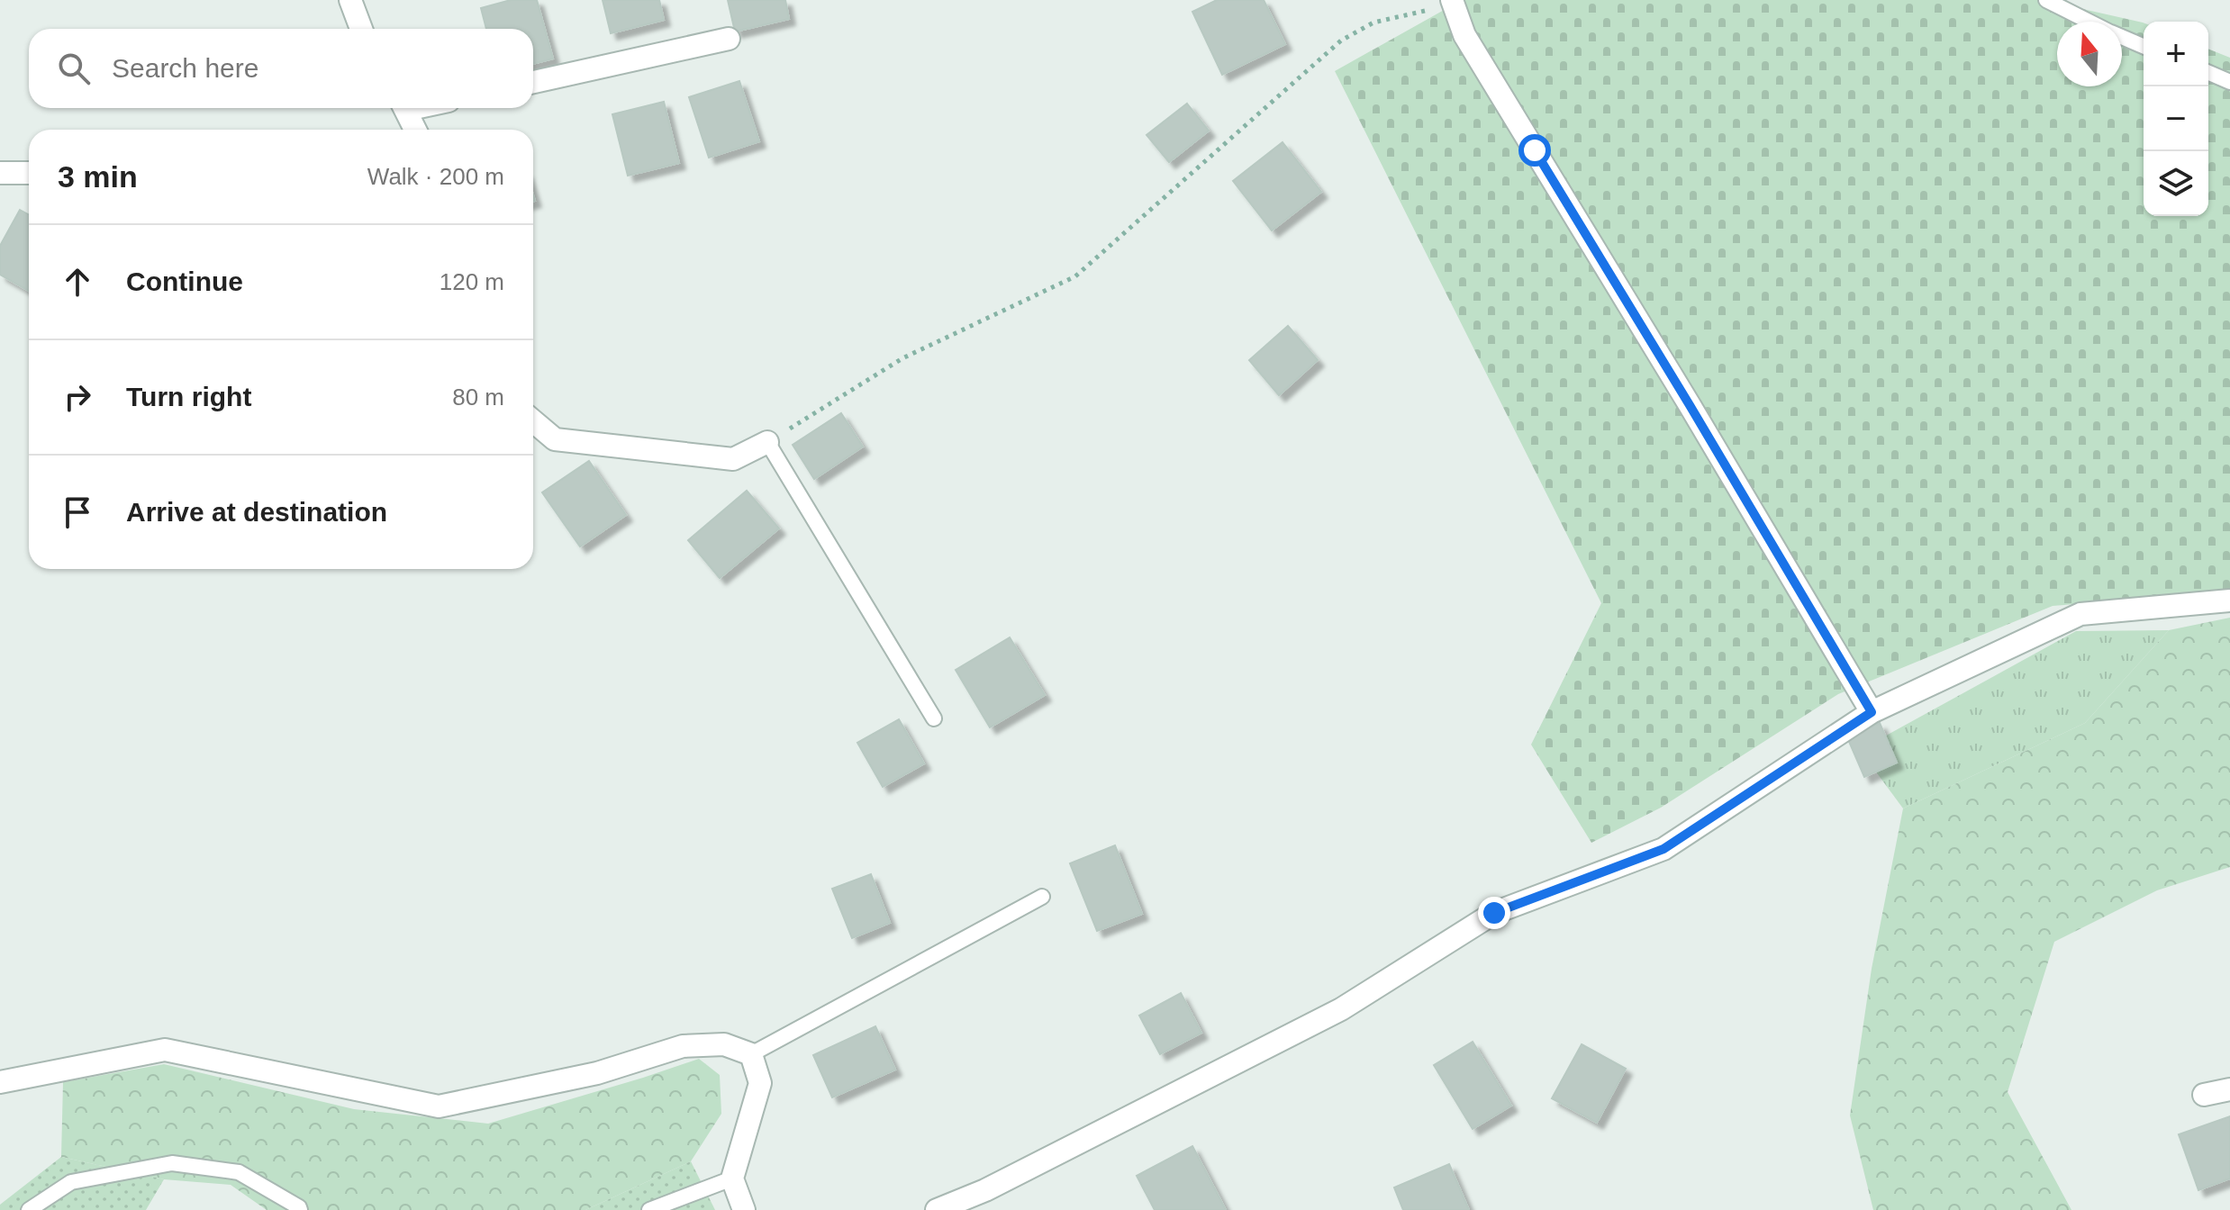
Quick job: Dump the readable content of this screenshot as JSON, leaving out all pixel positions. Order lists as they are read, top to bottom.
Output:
{
  "north": "top",
  "page": {
    "map_buttons": ["+", "−"],
    "search": "Search here",
    "heading": ["3 min", "Walk · 200 m"],
    "list": [
      ["Continue", "120 m"],
      ["Turn right", "80 m"],
      "Arrive at destination"
    ]
  }
}
